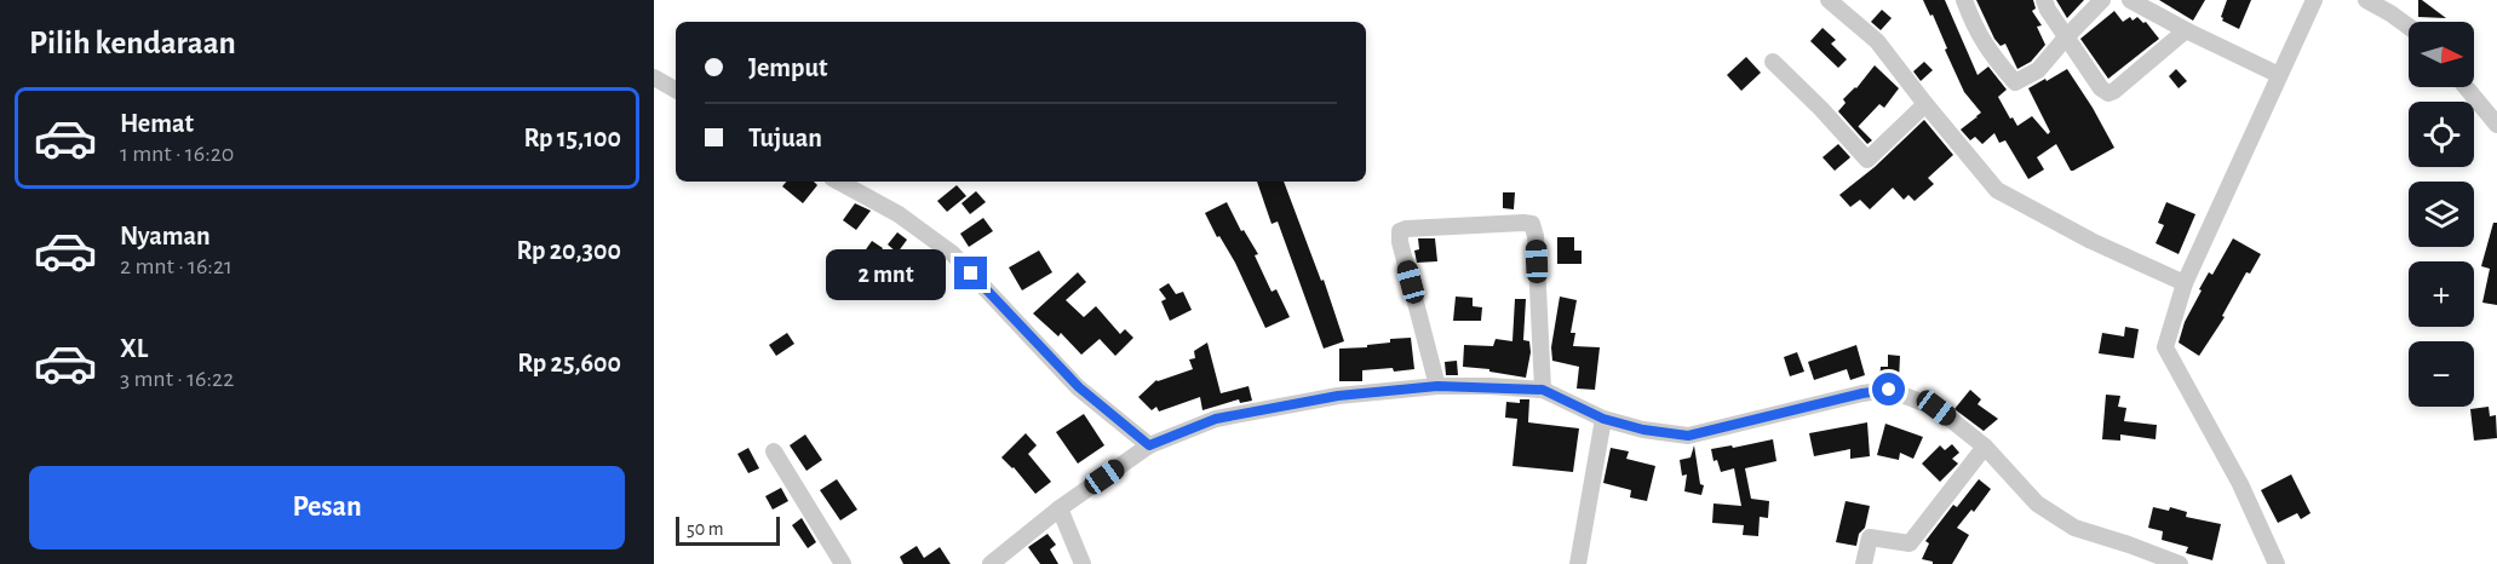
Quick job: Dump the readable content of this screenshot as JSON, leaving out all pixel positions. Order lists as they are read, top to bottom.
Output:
{
  "scale_bar": "50 m",
  "north": "right",
  "page": {
    "heading": "Pilih kendaraan",
    "map_buttons": ["+", "−"],
    "banner": ["Jemput", "Tujuan"],
    "list": [
      {
        "name": "Hemat",
        "note": "1 mnt · 16:20",
        "value": "Rp 15,100"
      },
      {
        "name": "Nyaman",
        "note": "2 mnt · 16:21",
        "value": "Rp 20,300"
      },
      {
        "name": "XL",
        "note": "3 mnt · 16:22",
        "value": "Rp 25,600"
      }
    ],
    "bubble": "2 mnt",
    "buttons": "Pesan",
    "scale": "50 m"
  }
}
